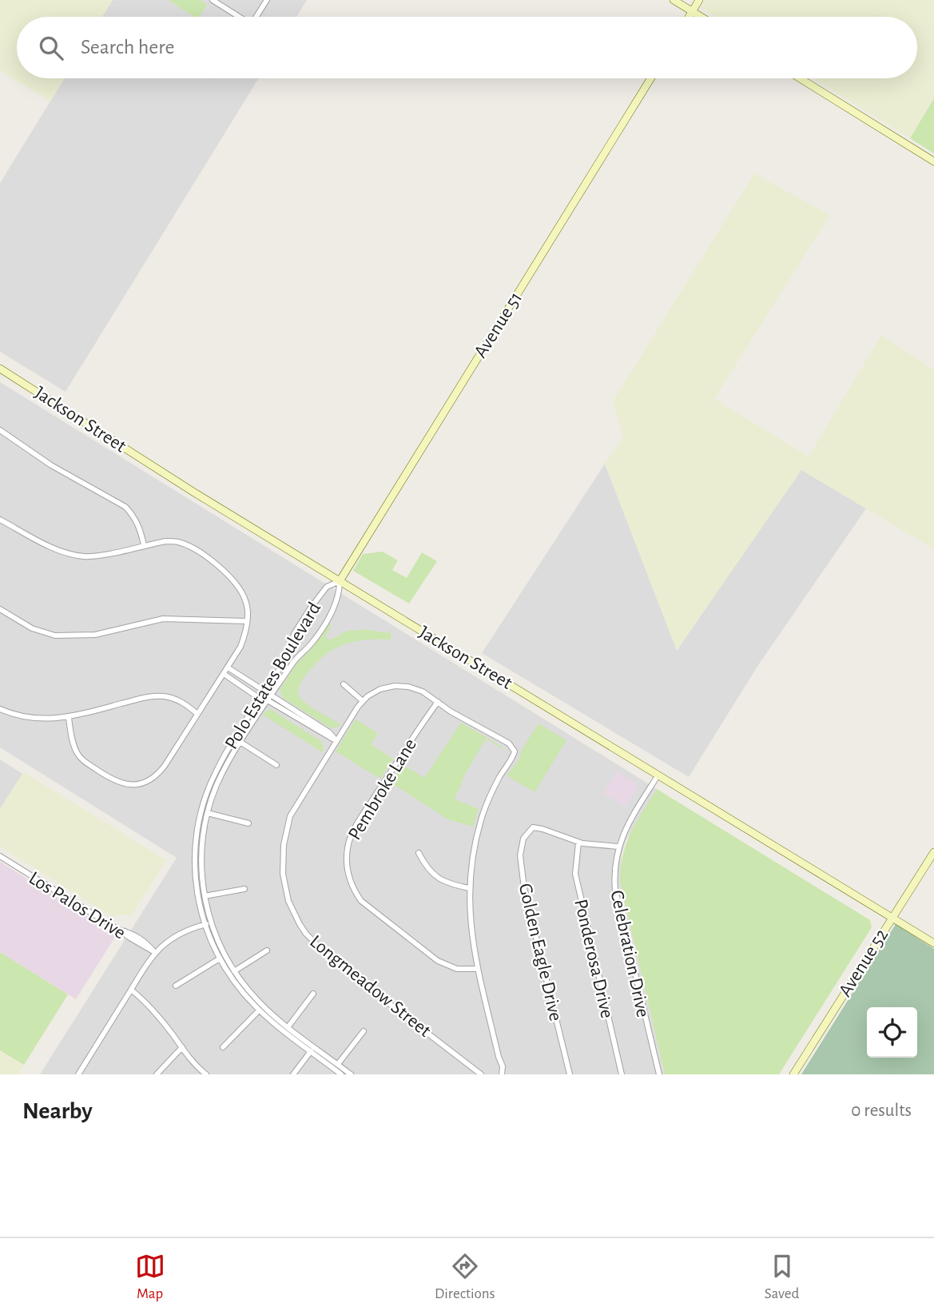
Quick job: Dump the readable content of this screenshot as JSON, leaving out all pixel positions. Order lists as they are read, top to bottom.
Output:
{
  "streets": {
    "main road": ["Avenue 51", "Jackson Street", "Avenue 52"],
    "street": [
      "Polo Estates Boulevard",
      "Pembroke Lane",
      "Los Palos Drive",
      "Golden Eagle Drive",
      "Celebration Drive",
      "Ponderosa Drive",
      "Longmeadow Street"
    ]
  },
  "crossings": [
    ["Avenue 51", "Jackson Street"],
    ["Avenue 51", "Polo Estates Boulevard"],
    ["Jackson Street", "Polo Estates Boulevard"],
    ["Jackson Street", "Celebration Drive"],
    ["Jackson Street", "Avenue 52"],
    ["Golden Eagle Drive", "Ponderosa Drive"]
  ],
  "page": {
    "search": "Search here",
    "heading": ["Nearby", "0 results"],
    "nav": ["Map", "Directions", "Saved"]
  }
}
